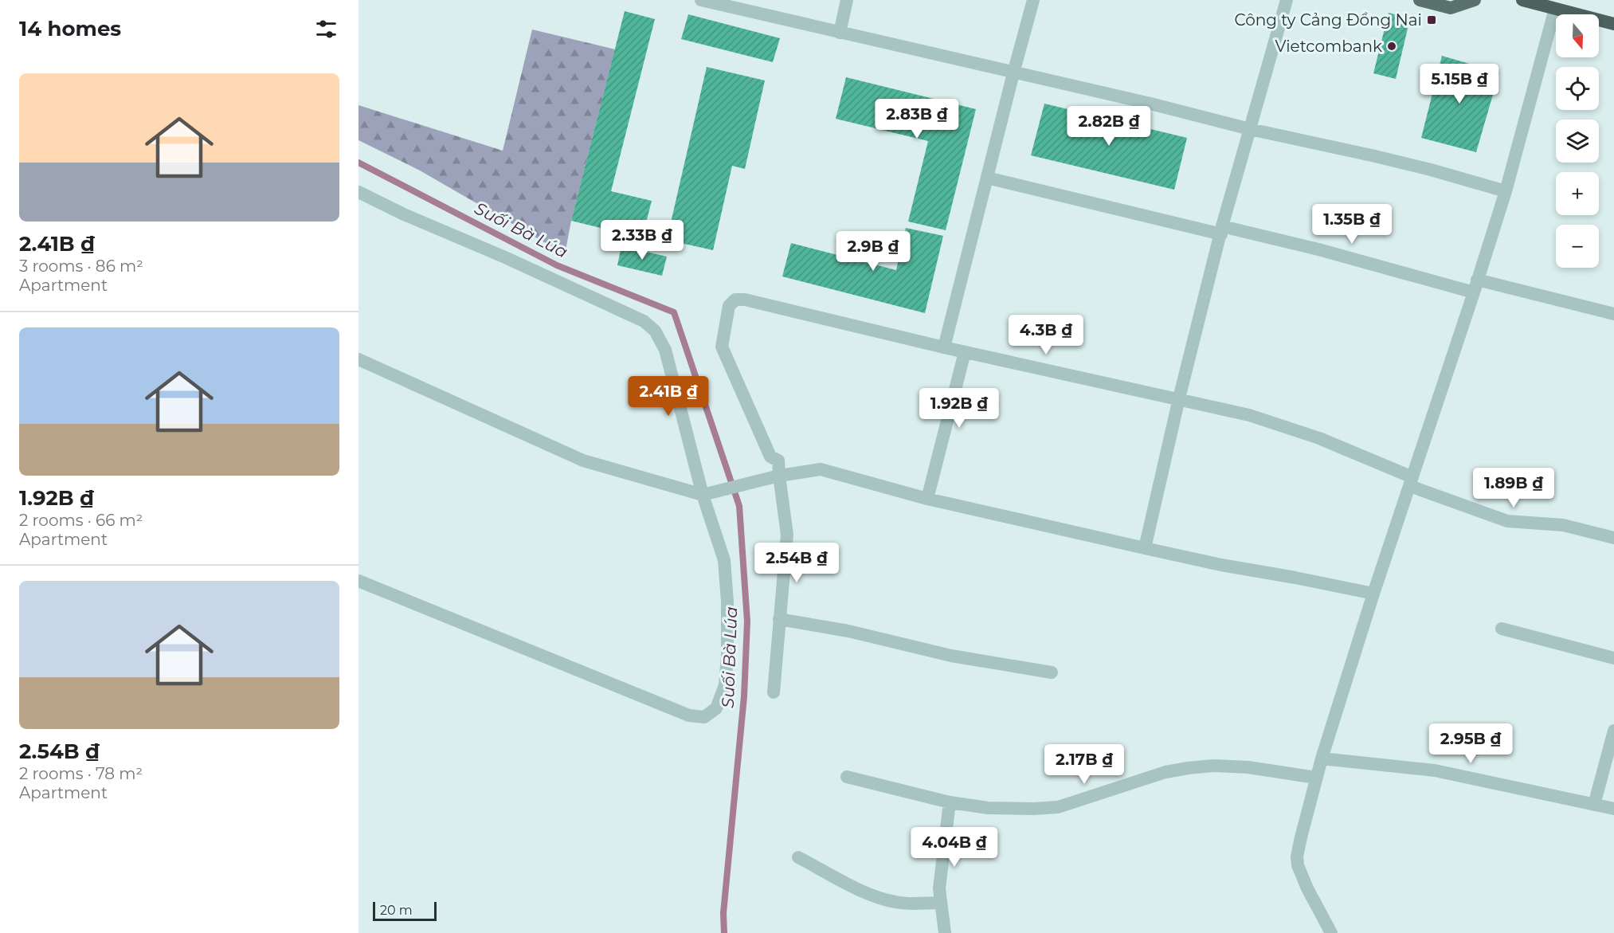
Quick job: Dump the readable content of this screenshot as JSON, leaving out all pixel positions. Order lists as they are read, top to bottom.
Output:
{
  "water": ["Suối Bà Lúa"],
  "places": {
    "transit": ["Công ty Cảng Đồng Nai"],
    "other": ["Vietcombank"]
  },
  "scale_bar": "20 m",
  "north": "bottom",
  "page": {
    "heading": "14 homes",
    "map_buttons": ["+", "−"],
    "list": [
      {
        "name": "2.41B ₫",
        "note": "3 rooms · 86 m² · Apartment"
      },
      {
        "name": "1.92B ₫",
        "note": "2 rooms · 66 m² · Apartment"
      },
      {
        "name": "2.54B ₫",
        "note": "2 rooms · 78 m² · Apartment"
      }
    ],
    "price": [
      "5.15B ₫",
      "2.83B ₫",
      "2.82B ₫",
      "1.35B ₫",
      "2.33B ₫",
      "2.9B ₫",
      "4.3B ₫",
      "2.41B ₫",
      "1.92B ₫",
      "1.89B ₫",
      "2.54B ₫",
      "2.95B ₫",
      "2.17B ₫",
      "4.04B ₫"
    ],
    "scale": "20 m"
  }
}
